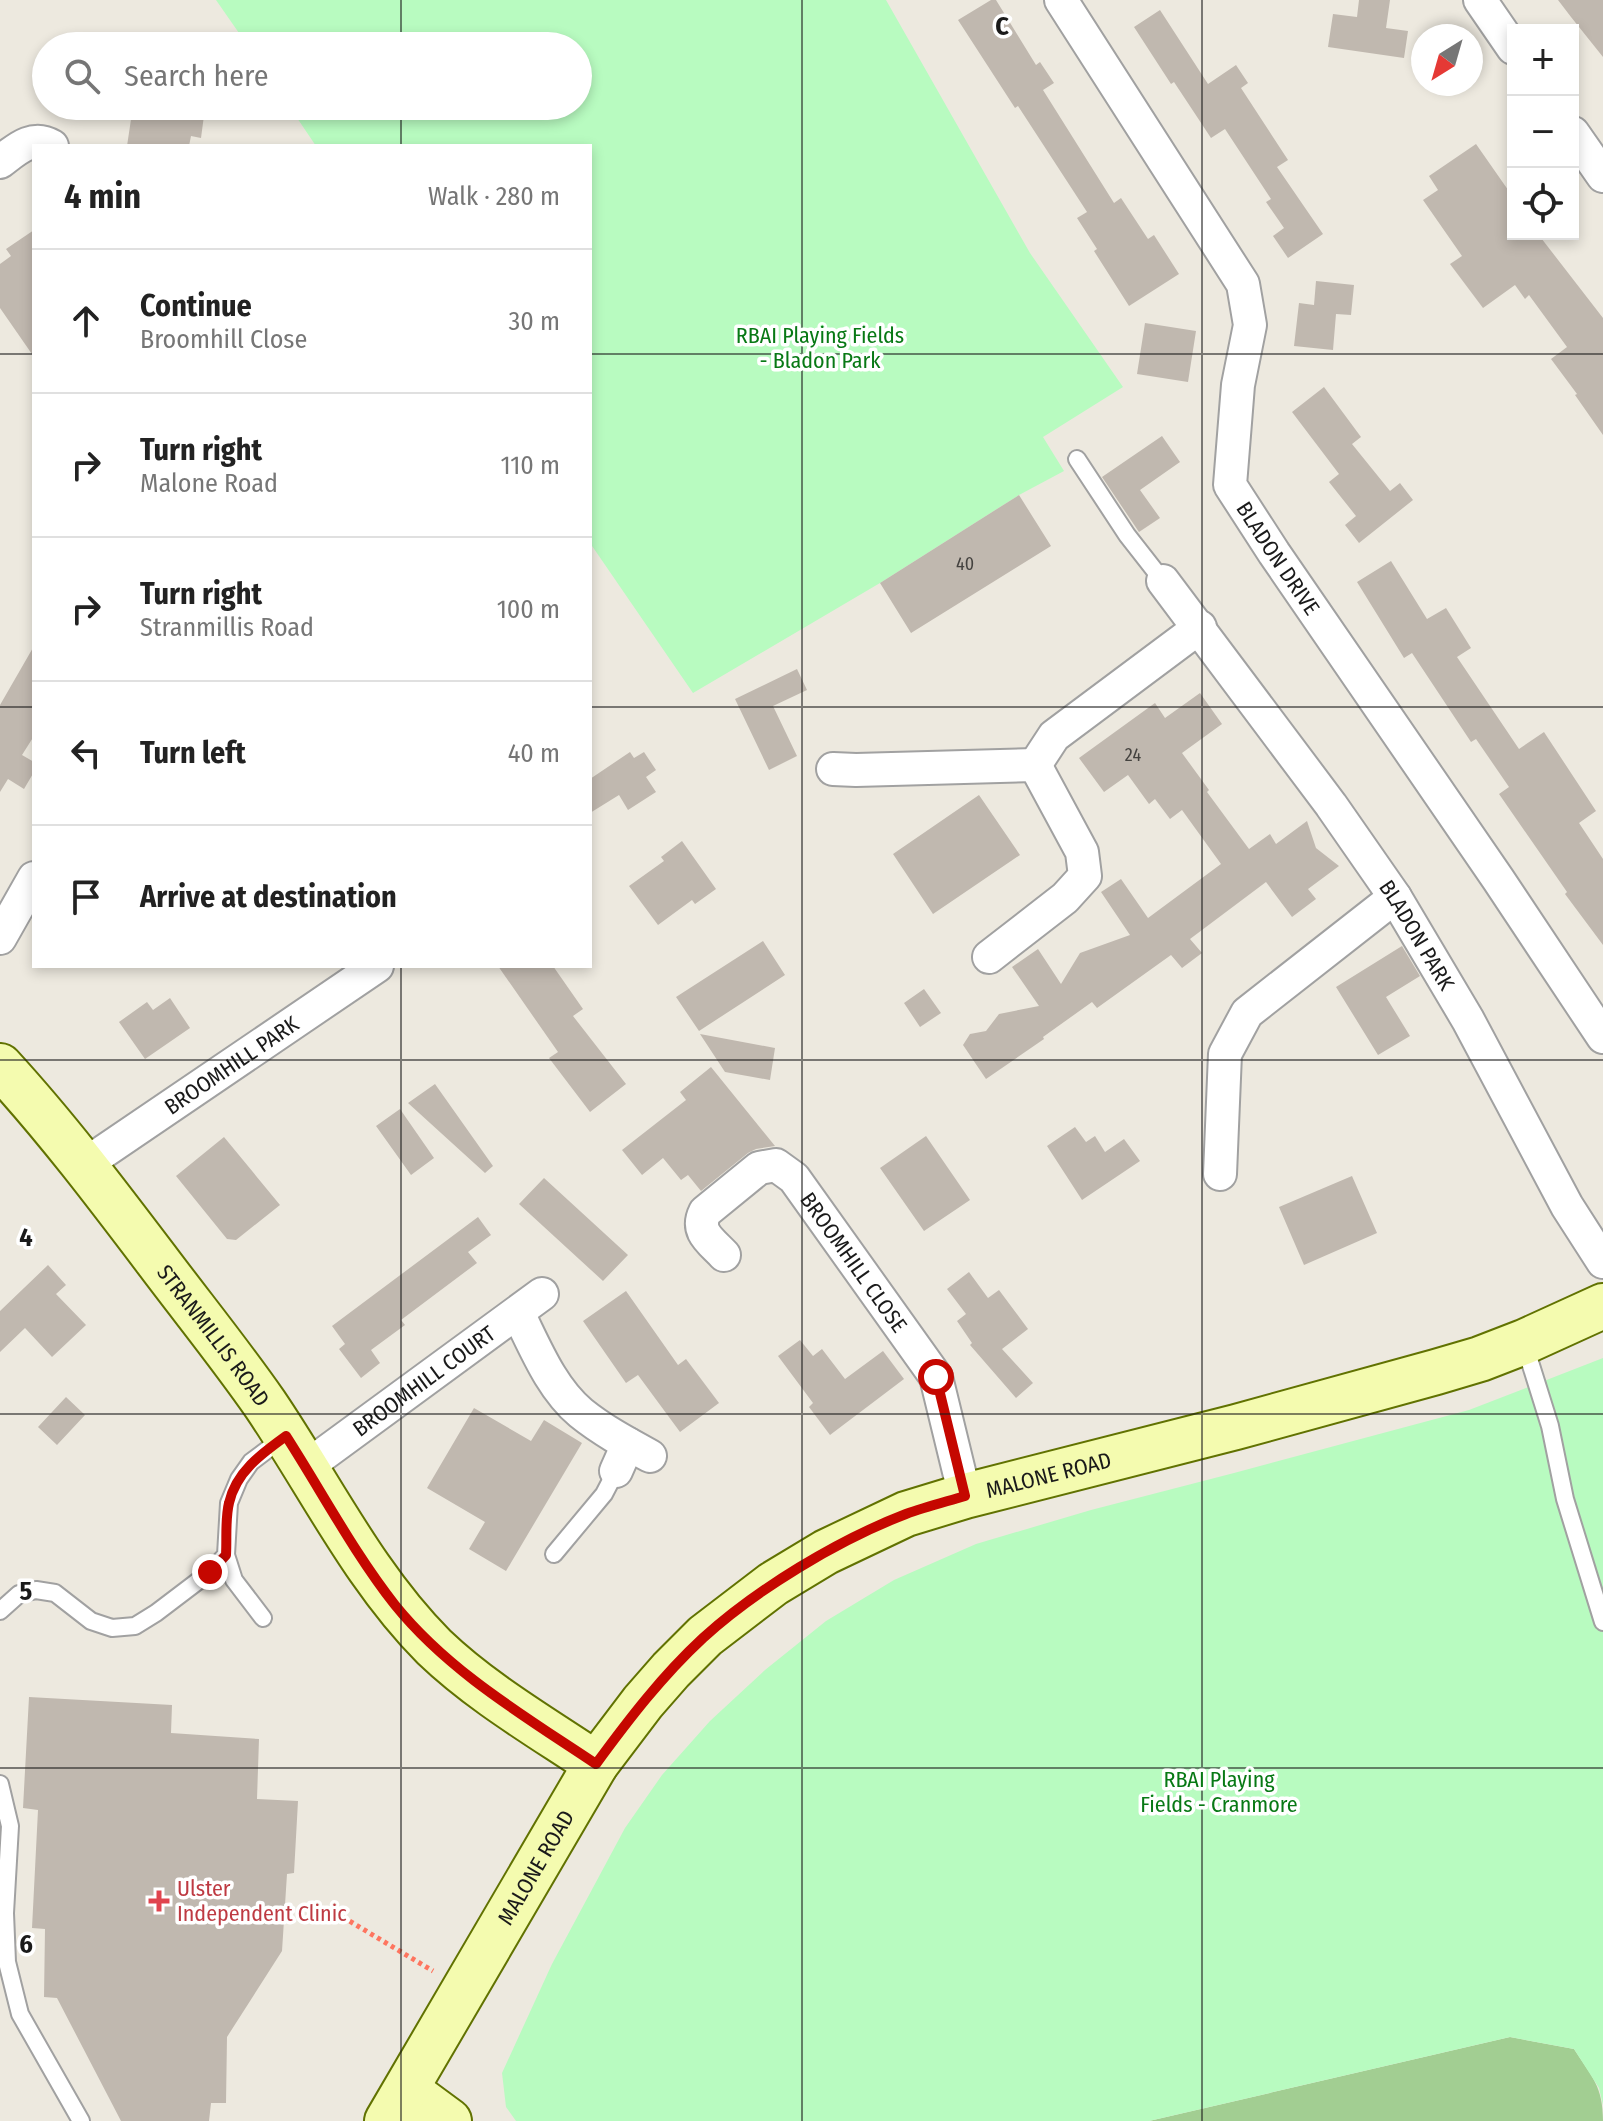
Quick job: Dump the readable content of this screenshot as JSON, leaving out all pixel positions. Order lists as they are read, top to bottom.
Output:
{
  "streets": {
    "main road": ["STRANMILLIS ROAD", "MALONE ROAD"],
    "street": [
      "BLADON DRIVE",
      "BLADON PARK",
      "BROOMHILL PARK",
      "BROOMHILL CLOSE",
      "BROOMHILL COURT"
    ]
  },
  "crossings": [
    ["BROOMHILL PARK", "STRANMILLIS ROAD"],
    ["BROOMHILL CLOSE", "MALONE ROAD"],
    ["STRANMILLIS ROAD", "BROOMHILL COURT"],
    ["STRANMILLIS ROAD", "MALONE ROAD"]
  ],
  "parks": ["RBAI Playing Fields - Bladon Park", "RBAI Playing Fields - Cranmore"],
  "places": {
    "health": ["Ulster Independent Clinic"]
  },
  "house_numbers": ["40", "24"],
  "north": "bottom left",
  "page": {
    "map_buttons": ["+", "−"],
    "search": "Search here",
    "heading": ["4 min", "Walk · 280 m"],
    "list": [
      ["Continue", "Broomhill Close", "30 m"],
      ["Turn right", "Malone Road", "110 m"],
      ["Turn right", "Stranmillis Road", "100 m"],
      ["Turn left", "40 m"],
      "Arrive at destination"
    ]
  },
  "grid": {
    "columns": ["C"],
    "rows": ["4", "5", "6"]
  }
}
